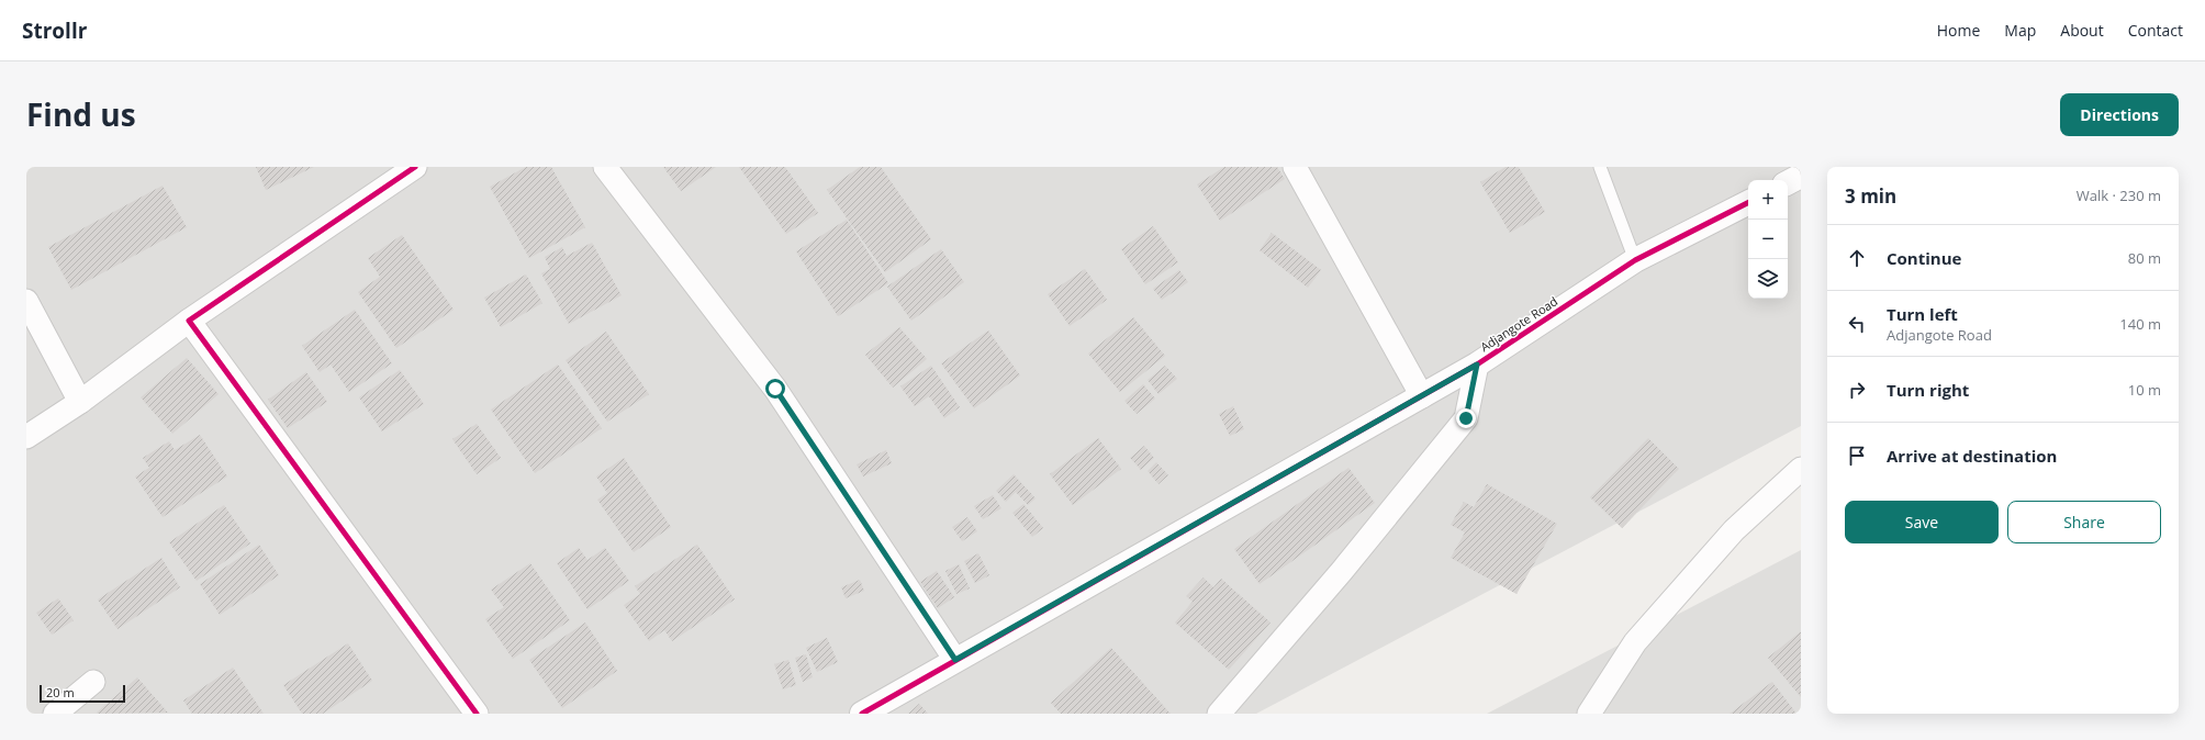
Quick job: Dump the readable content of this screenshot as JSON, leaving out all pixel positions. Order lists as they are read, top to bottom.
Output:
{
  "streets": {
    "street": ["Adjangote Road"]
  },
  "scale_bar": "20 m",
  "page": {
    "header": "Strollr",
    "nav": [
      "Home",
      "Map",
      "About",
      "Contact"
    ],
    "title": "Find us",
    "buttons": [
      "Directions",
      ["Save", "Share"]
    ],
    "heading": ["3 min", "Walk · 230 m"],
    "map_buttons": ["+", "−"],
    "list": [
      ["Continue", "80 m"],
      ["Turn left", "Adjangote Road", "140 m"],
      ["Turn right", "10 m"],
      "Arrive at destination"
    ],
    "scale": "20 m"
  }
}
